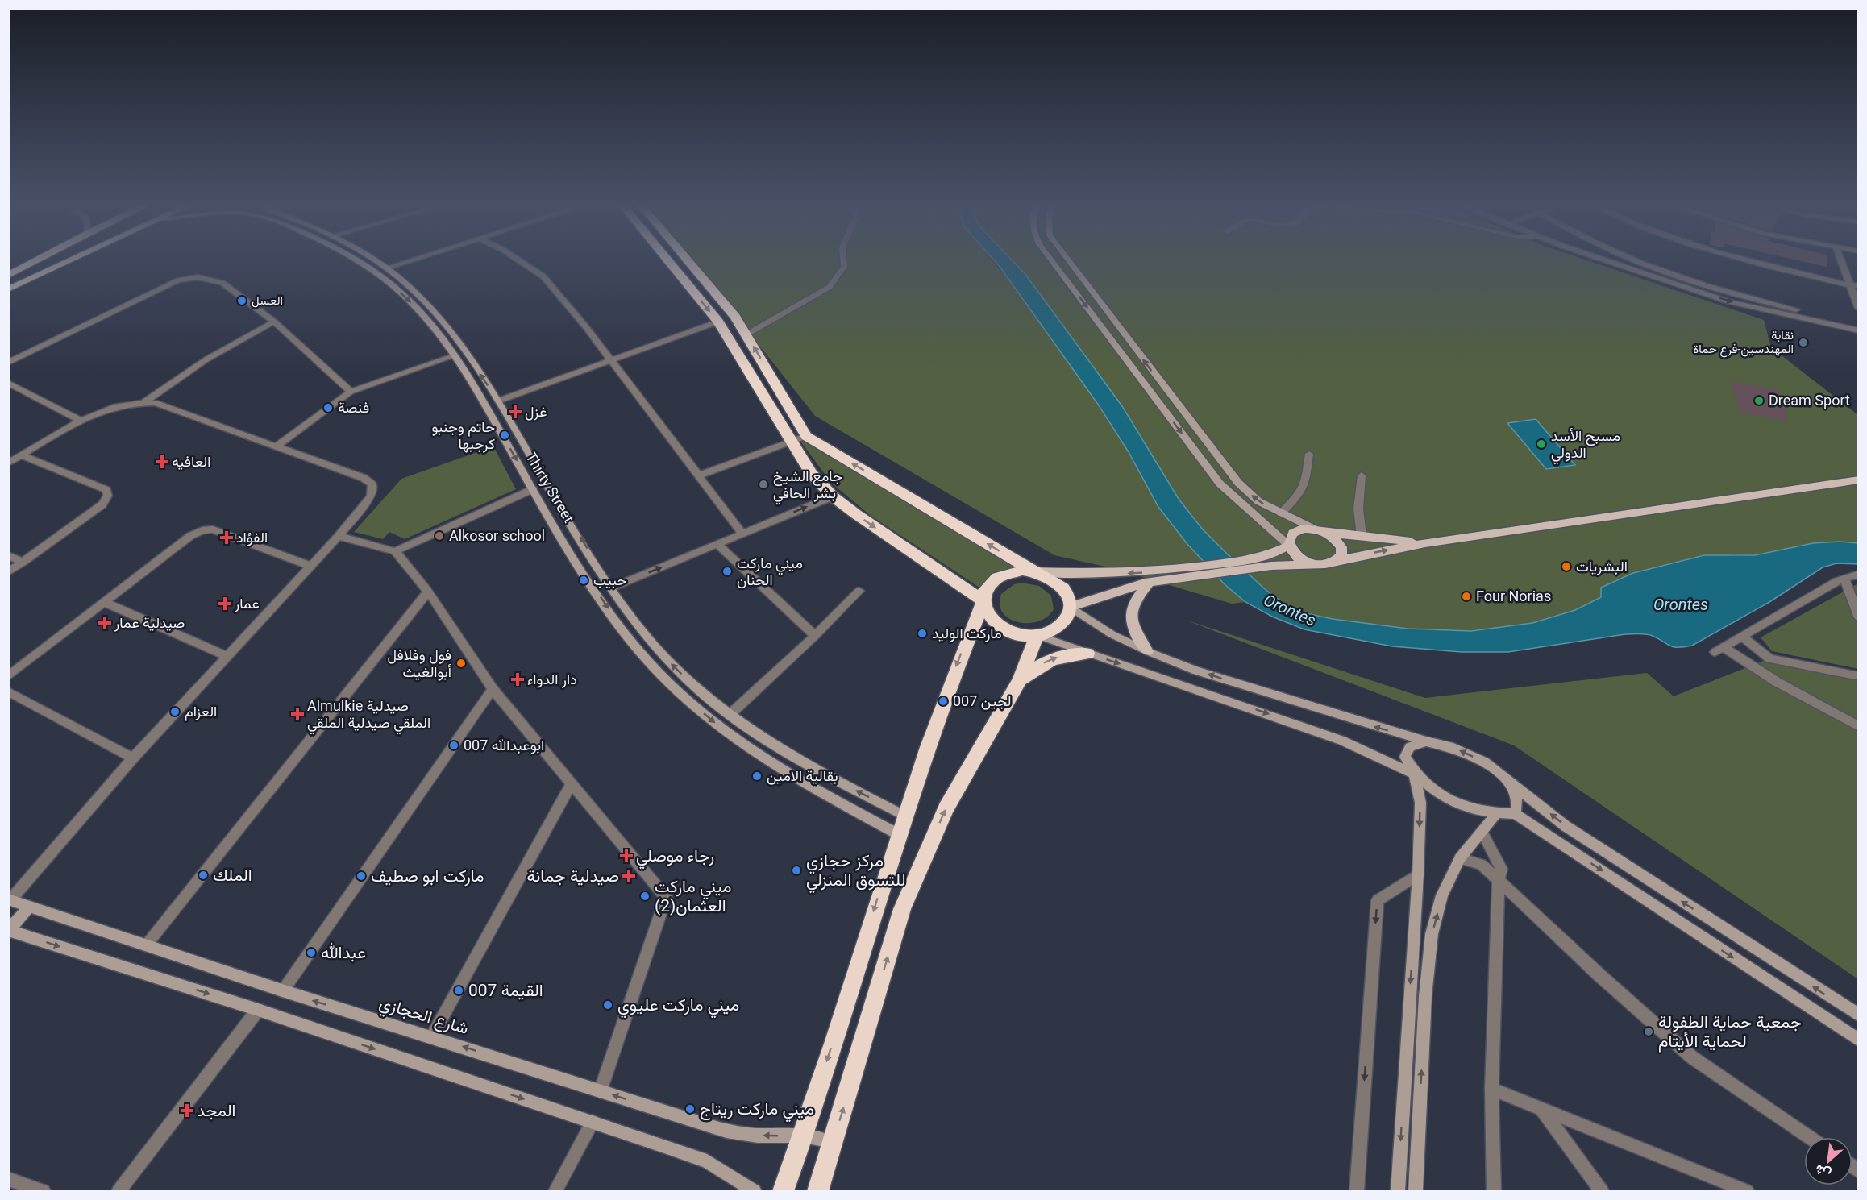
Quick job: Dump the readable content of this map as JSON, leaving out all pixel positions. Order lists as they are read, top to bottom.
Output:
{
  "streets": {
    "main road": ["Thirty Street", "شارع الحجازي"]
  },
  "water": ["Orontes"],
  "places": {
    "other": [
      "العسل",
      "نقابة المهندسين-فرع حماة",
      "Dream Sport",
      "فنصة",
      "حاتم وجنبو كرجبها",
      "مسبح الأسد الدولي",
      "جامع الشيخ بشر الحافي",
      "Alkosor school",
      "البشريات",
      "ميني ماركت الحنان",
      "حبيب",
      "Four Norias",
      "ماركت الوليد",
      "فول وفلافل أبوالغيث",
      "لجين 007",
      "العزام",
      "ابوعبدالله 007",
      "بقالية الامين",
      "مركز حجازي للتسوق المنزلي",
      "الملك",
      "ماركت ابو صطيف",
      "ميني ماركت العثمان(2)",
      "عبدالله",
      "القيمة 007",
      "ميني ماركت عليوي",
      "جمعية حماية الطفولة لحماية الأيتام",
      "ميني ماركت ريتاج"
    ],
    "health": [
      "غزل",
      "العافيه",
      "الفؤاد",
      "عمار",
      "صيدلية عمار",
      "دار الدواء",
      "Almulkie صيدلية الملقي صيدلية الملقي",
      "رجاء موصلي",
      "صيدلية جمانة",
      "المجد"
    ]
  },
  "north": "bottom left"
}
